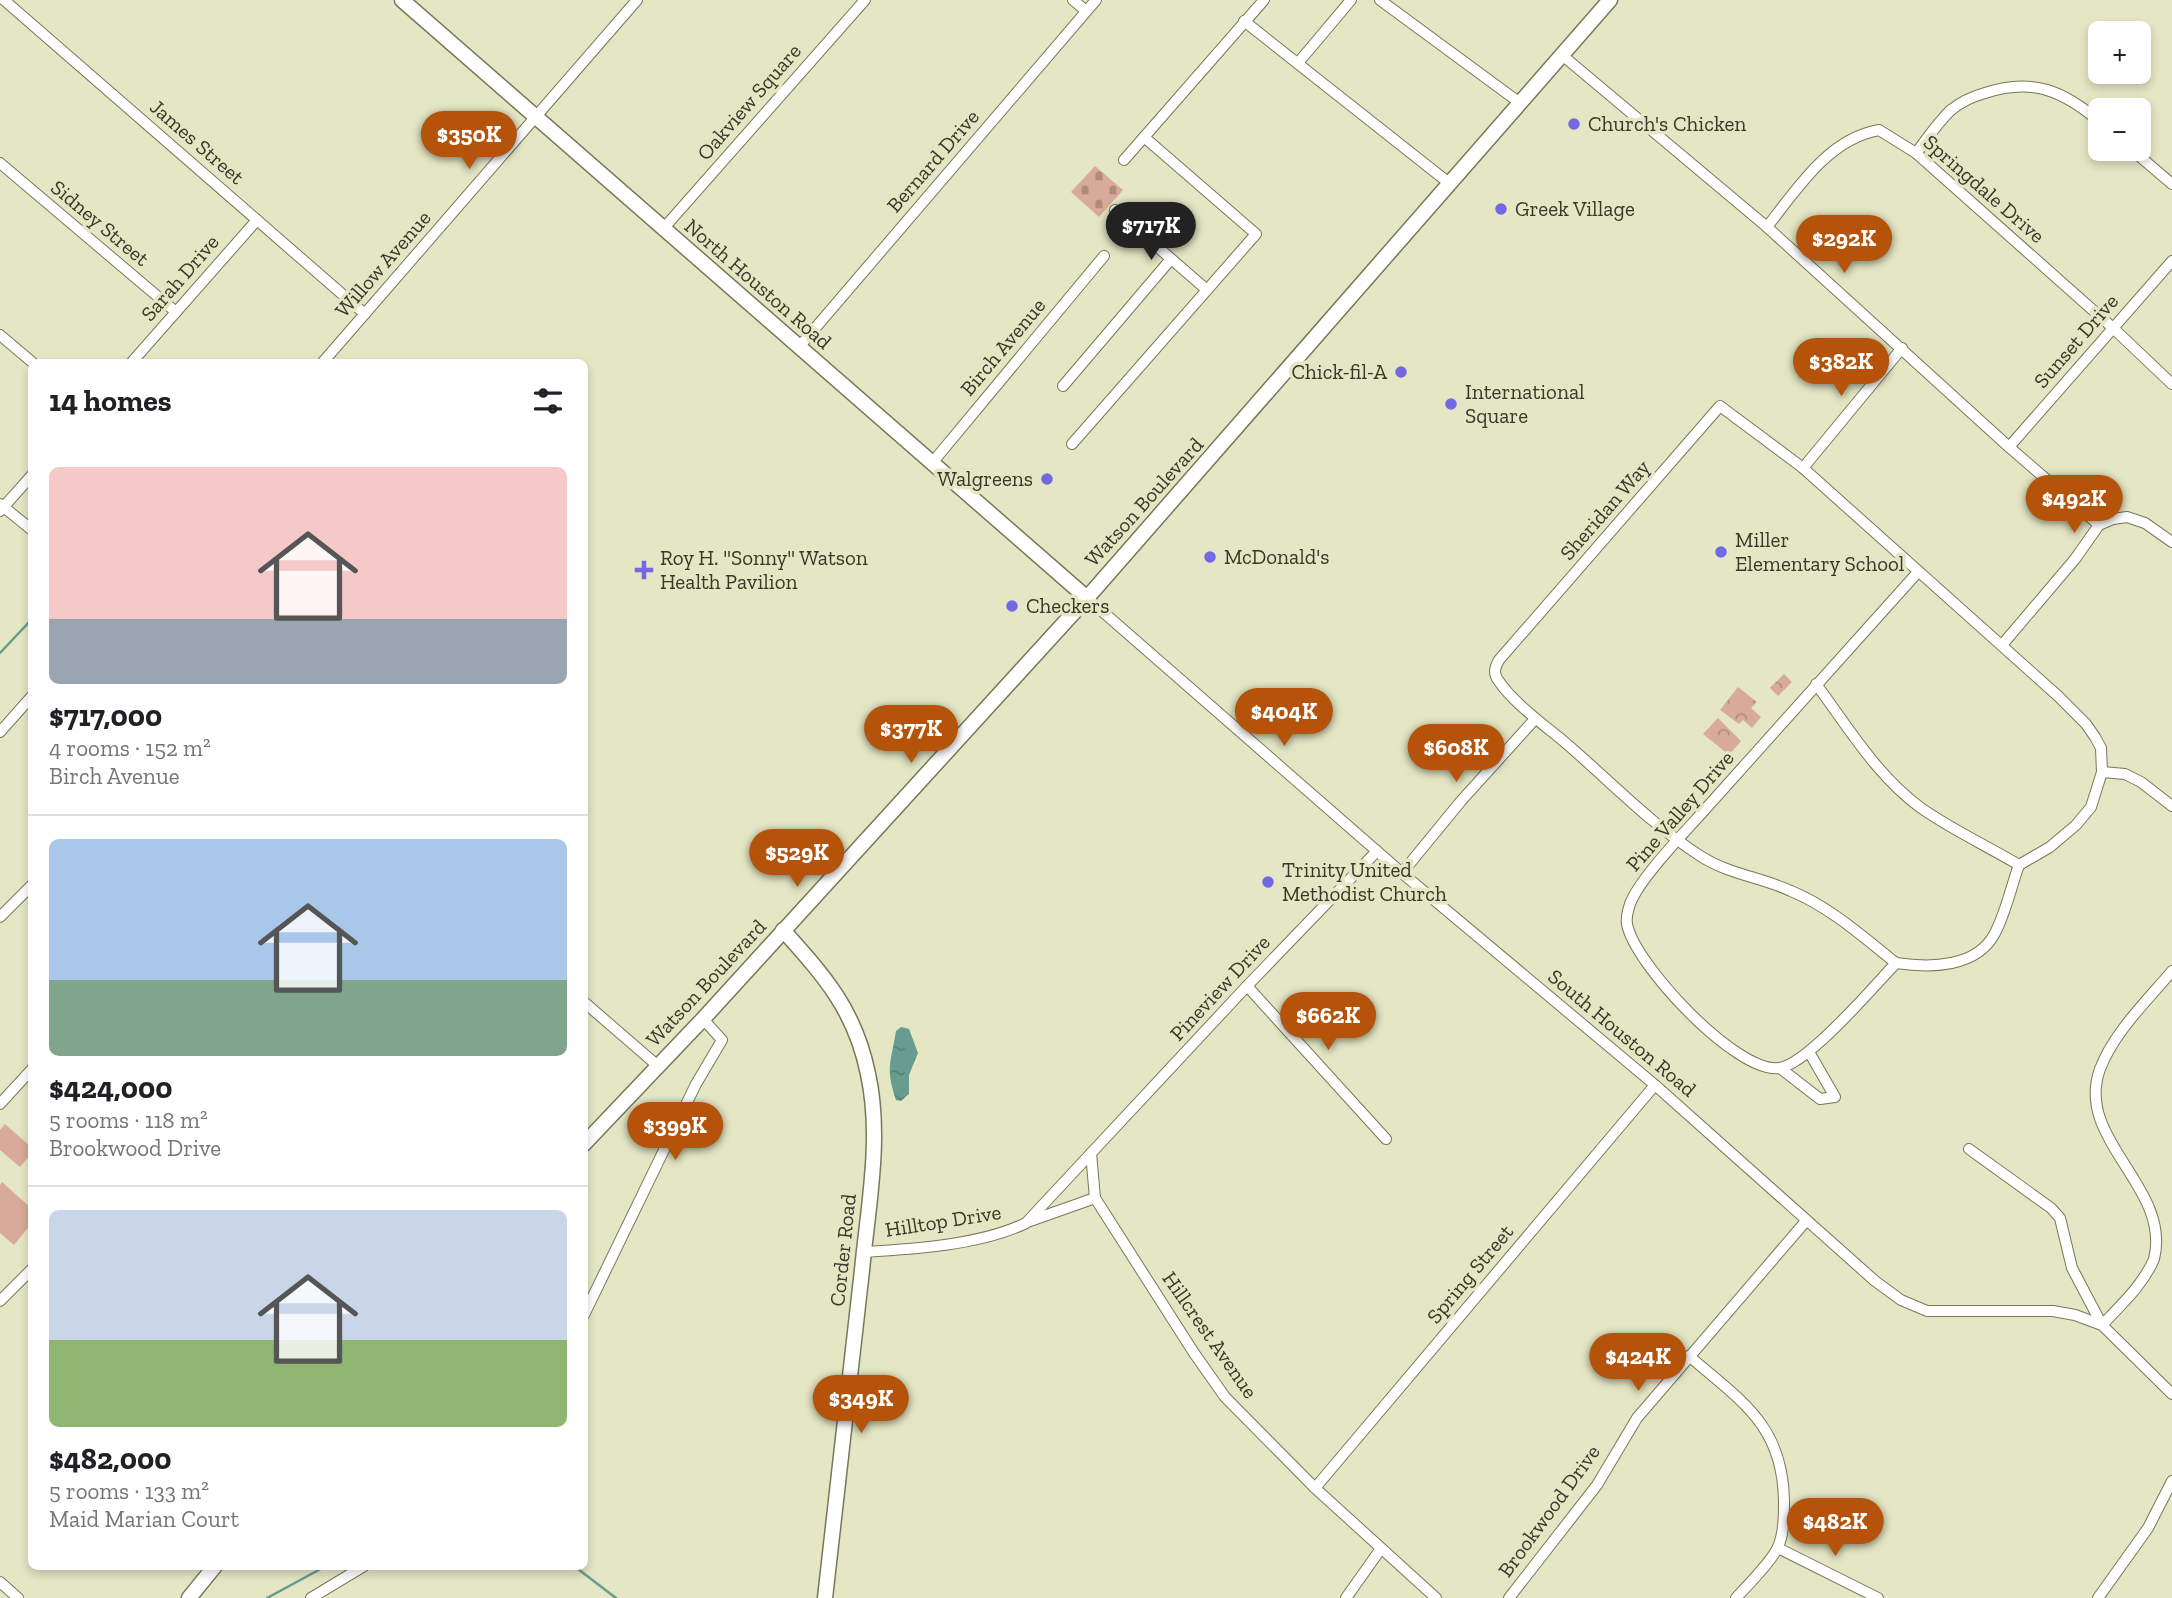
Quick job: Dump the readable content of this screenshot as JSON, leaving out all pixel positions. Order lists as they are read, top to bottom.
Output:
{
  "streets": {
    "street": [
      "Oakview Square",
      "James Street",
      "Bernard Drive",
      "Springdale Drive",
      "Sidney Street",
      "Willow Avenue",
      "Sarah Drive",
      "North Houston Road",
      "Sunset Drive",
      "Birch Avenue",
      "Watson Boulevard",
      "Sheridan Way",
      "Pine Valley Drive",
      "Pineview Drive",
      "South Houston Road",
      "Hilltop Drive",
      "Corder Road",
      "Spring Street",
      "Hillcrest Avenue",
      "Brookwood Drive"
    ]
  },
  "crossings": [
    ["Oakview Square", "North Houston Road"],
    ["James Street", "Willow Avenue"],
    ["James Street", "Sarah Drive"],
    ["Bernard Drive", "North Houston Road"],
    ["Springdale Drive", "Sunset Drive"],
    ["Sidney Street", "Sarah Drive"],
    ["Willow Avenue", "North Houston Road"],
    ["North Houston Road", "Birch Avenue"],
    ["North Houston Road", "Watson Boulevard"],
    ["North Houston Road", "South Houston Road"],
    ["Watson Boulevard", "South Houston Road"],
    ["Watson Boulevard", "Corder Road"],
    ["Sheridan Way", "Pine Valley Drive"],
    ["Pineview Drive", "South Houston Road"],
    ["Pineview Drive", "Hilltop Drive"],
    ["Pineview Drive", "Hillcrest Avenue"],
    ["South Houston Road", "Spring Street"],
    ["South Houston Road", "Brookwood Drive"],
    ["Hilltop Drive", "Corder Road"],
    ["Hilltop Drive", "Hillcrest Avenue"],
    ["Spring Street", "Hillcrest Avenue"]
  ],
  "places": {
    "other": [
      "Church's Chicken",
      "Greek Village",
      "Chick-fil-A",
      "International Square",
      "Walgreens",
      "Miller Elementary School",
      "McDonald's",
      "Checkers",
      "Trinity United Methodist Church"
    ],
    "health": ["Roy H. \"Sonny\" Watson Health Pavilion"]
  },
  "page": {
    "map_buttons": ["+", "−"],
    "price": [
      "$350K",
      "$717K",
      "$292K",
      "$382K",
      "$492K",
      "$404K",
      "$377K",
      "$608K",
      "$529K",
      "$662K",
      "$399K",
      "$424K",
      "$349K",
      "$482K"
    ],
    "heading": "14 homes",
    "list": [
      {
        "name": "$717,000",
        "note": "4 rooms · 152 m² · Birch Avenue"
      },
      {
        "name": "$424,000",
        "note": "5 rooms · 118 m² · Brookwood Drive"
      },
      {
        "name": "$482,000",
        "note": "5 rooms · 133 m² · Maid Marian Court"
      }
    ]
  }
}
